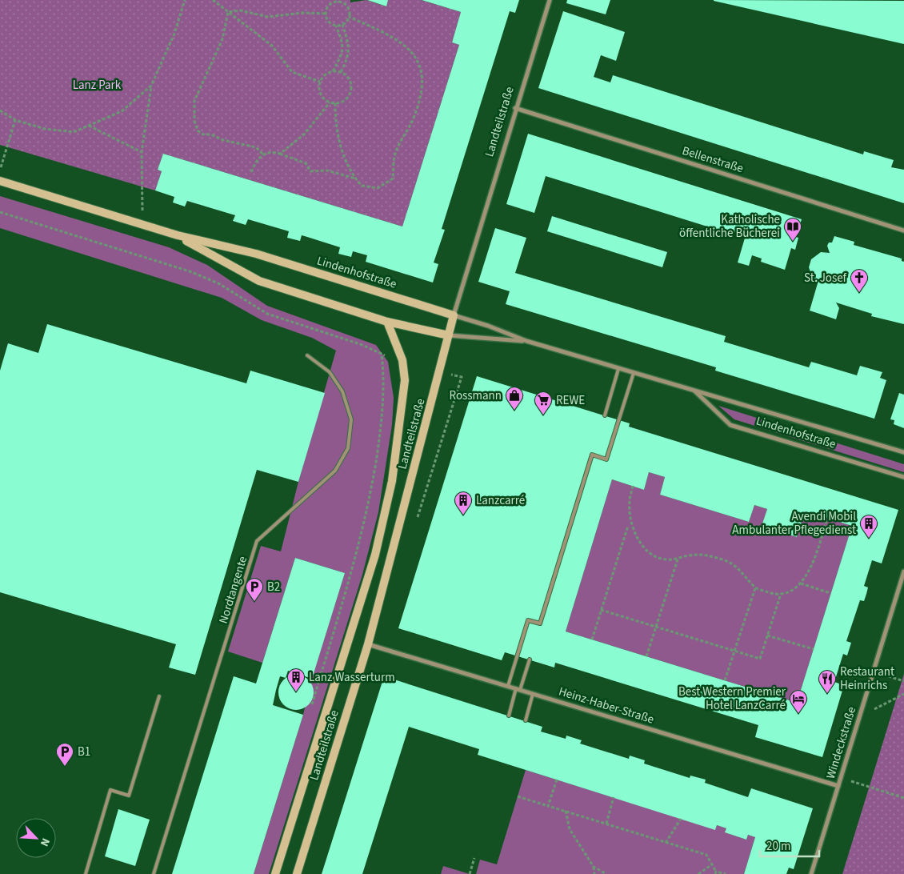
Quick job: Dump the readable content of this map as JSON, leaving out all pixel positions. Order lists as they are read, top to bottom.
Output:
{
  "streets": {
    "street": [
      "Landteilstraße",
      "Bellenstraße",
      "Lindenhofstraße",
      "Heinz-Haber-Straße",
      "Windeckstraße"
    ],
    "lane": ["Nordtangente"]
  },
  "crossings": [
    ["Landteilstraße", "Bellenstraße"],
    ["Landteilstraße", "Lindenhofstraße"],
    ["Landteilstraße", "Heinz-Haber-Straße"],
    ["Heinz-Haber-Straße", "Windeckstraße"]
  ],
  "parks": ["Lanz Park"],
  "places": {
    "library": ["Katholische öffentliche Bücherei"],
    "church": ["St. Josef"],
    "shop": ["Rossmann"],
    "supermarket": ["REWE"],
    "building": ["Lanzcarré", "Avendi Mobil Ambulanter Pflegedienst", "Lanz Wasserturm"],
    "parking": ["B2", "B1"],
    "restaurant": ["Restaurant Heinrichs"],
    "hotel": ["Best Western Premier Hotel LanzCarré"]
  },
  "scale_bar": "20 m",
  "north": "bottom right"
}
